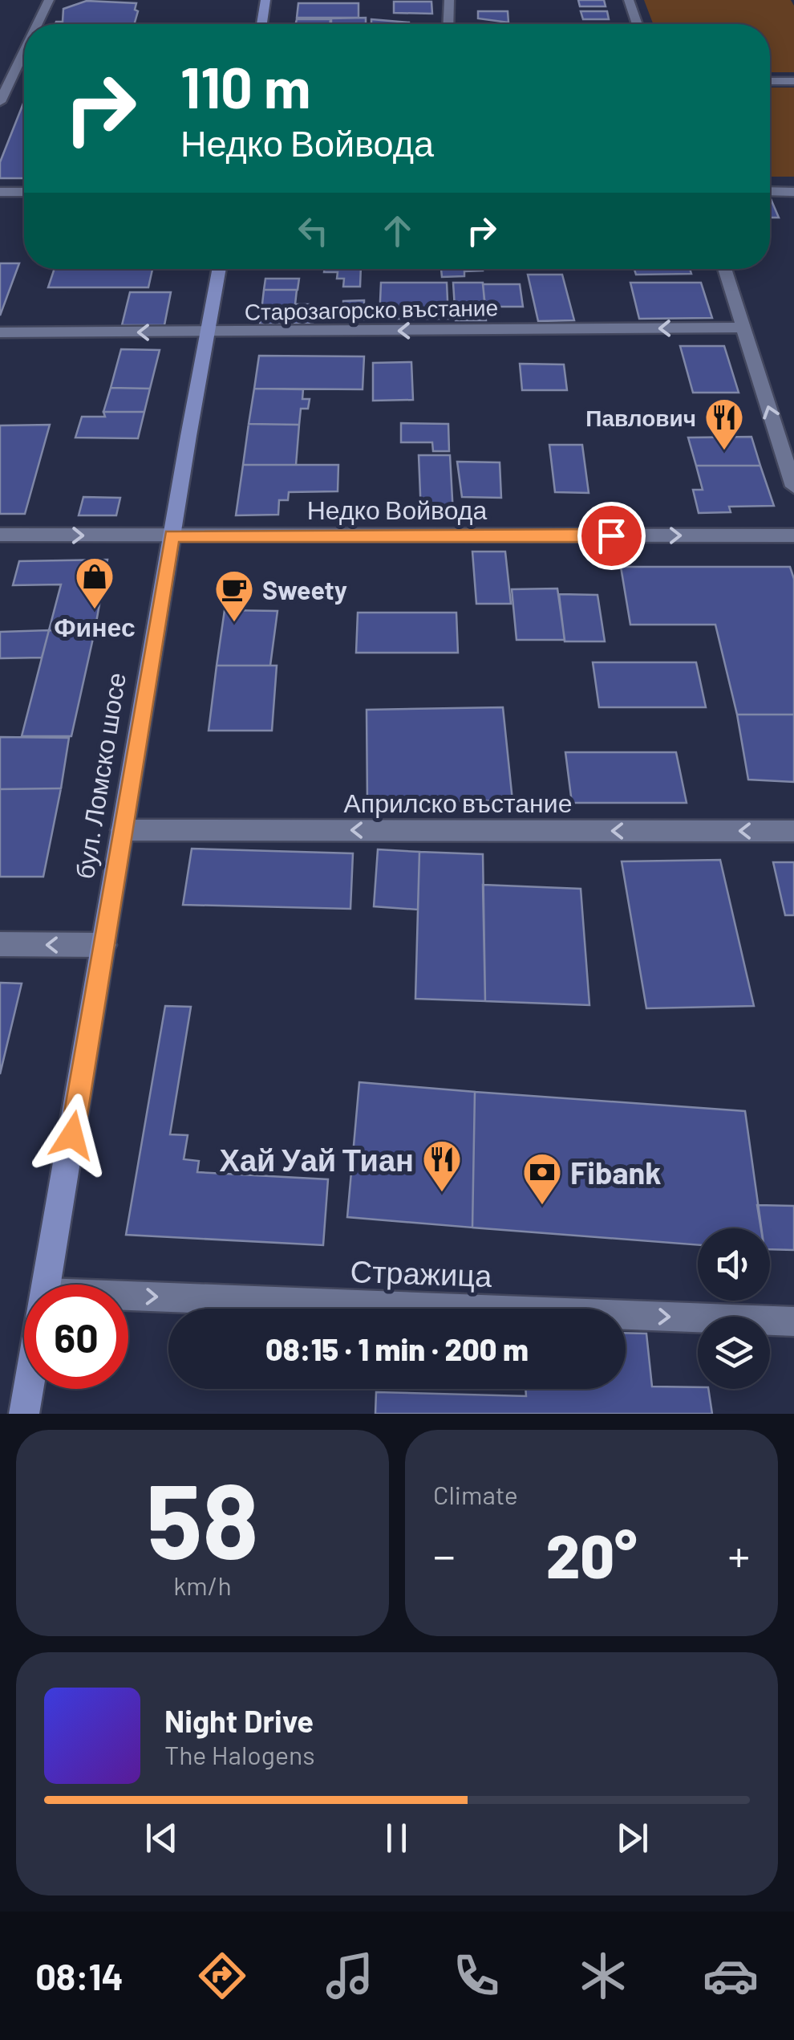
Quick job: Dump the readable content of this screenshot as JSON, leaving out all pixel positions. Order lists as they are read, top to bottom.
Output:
{
  "streets": {
    "main road": ["бул. Ломско шосе"],
    "street": [
      "Старозагорско въстание",
      "Недко Войвода",
      "Априлско въстание",
      "Стражица"
    ]
  },
  "crossings": [
    ["Старозагорско въстание", "бул. Ломско шосе"],
    ["Недко Войвода", "бул. Ломско шосе"],
    ["бул. Ломско шосе", "Априлско въстание"]
  ],
  "one_way": [
    "Старозагорско въстание",
    "Недко Войвода",
    "Априлско въстание",
    "Стражица"
  ],
  "places": {
    "restaurant": ["Павлович", "Хай Уай Тиан"],
    "shop": ["Финес"],
    "cafe": ["Sweety"],
    "bank": ["Fibank"]
  },
  "page": {
    "turn": ["110 m", "Недко Войвода"],
    "limit": "60",
    "trip": "08:15 · 1 min · 200 m",
    "tile": [
      ["58", "km/h"],
      "Climate"
    ],
    "heat": ["−", "20°", "+"],
    "song": ["Night Drive", "The Halogens"],
    "tabs": "08:14"
  }
}
